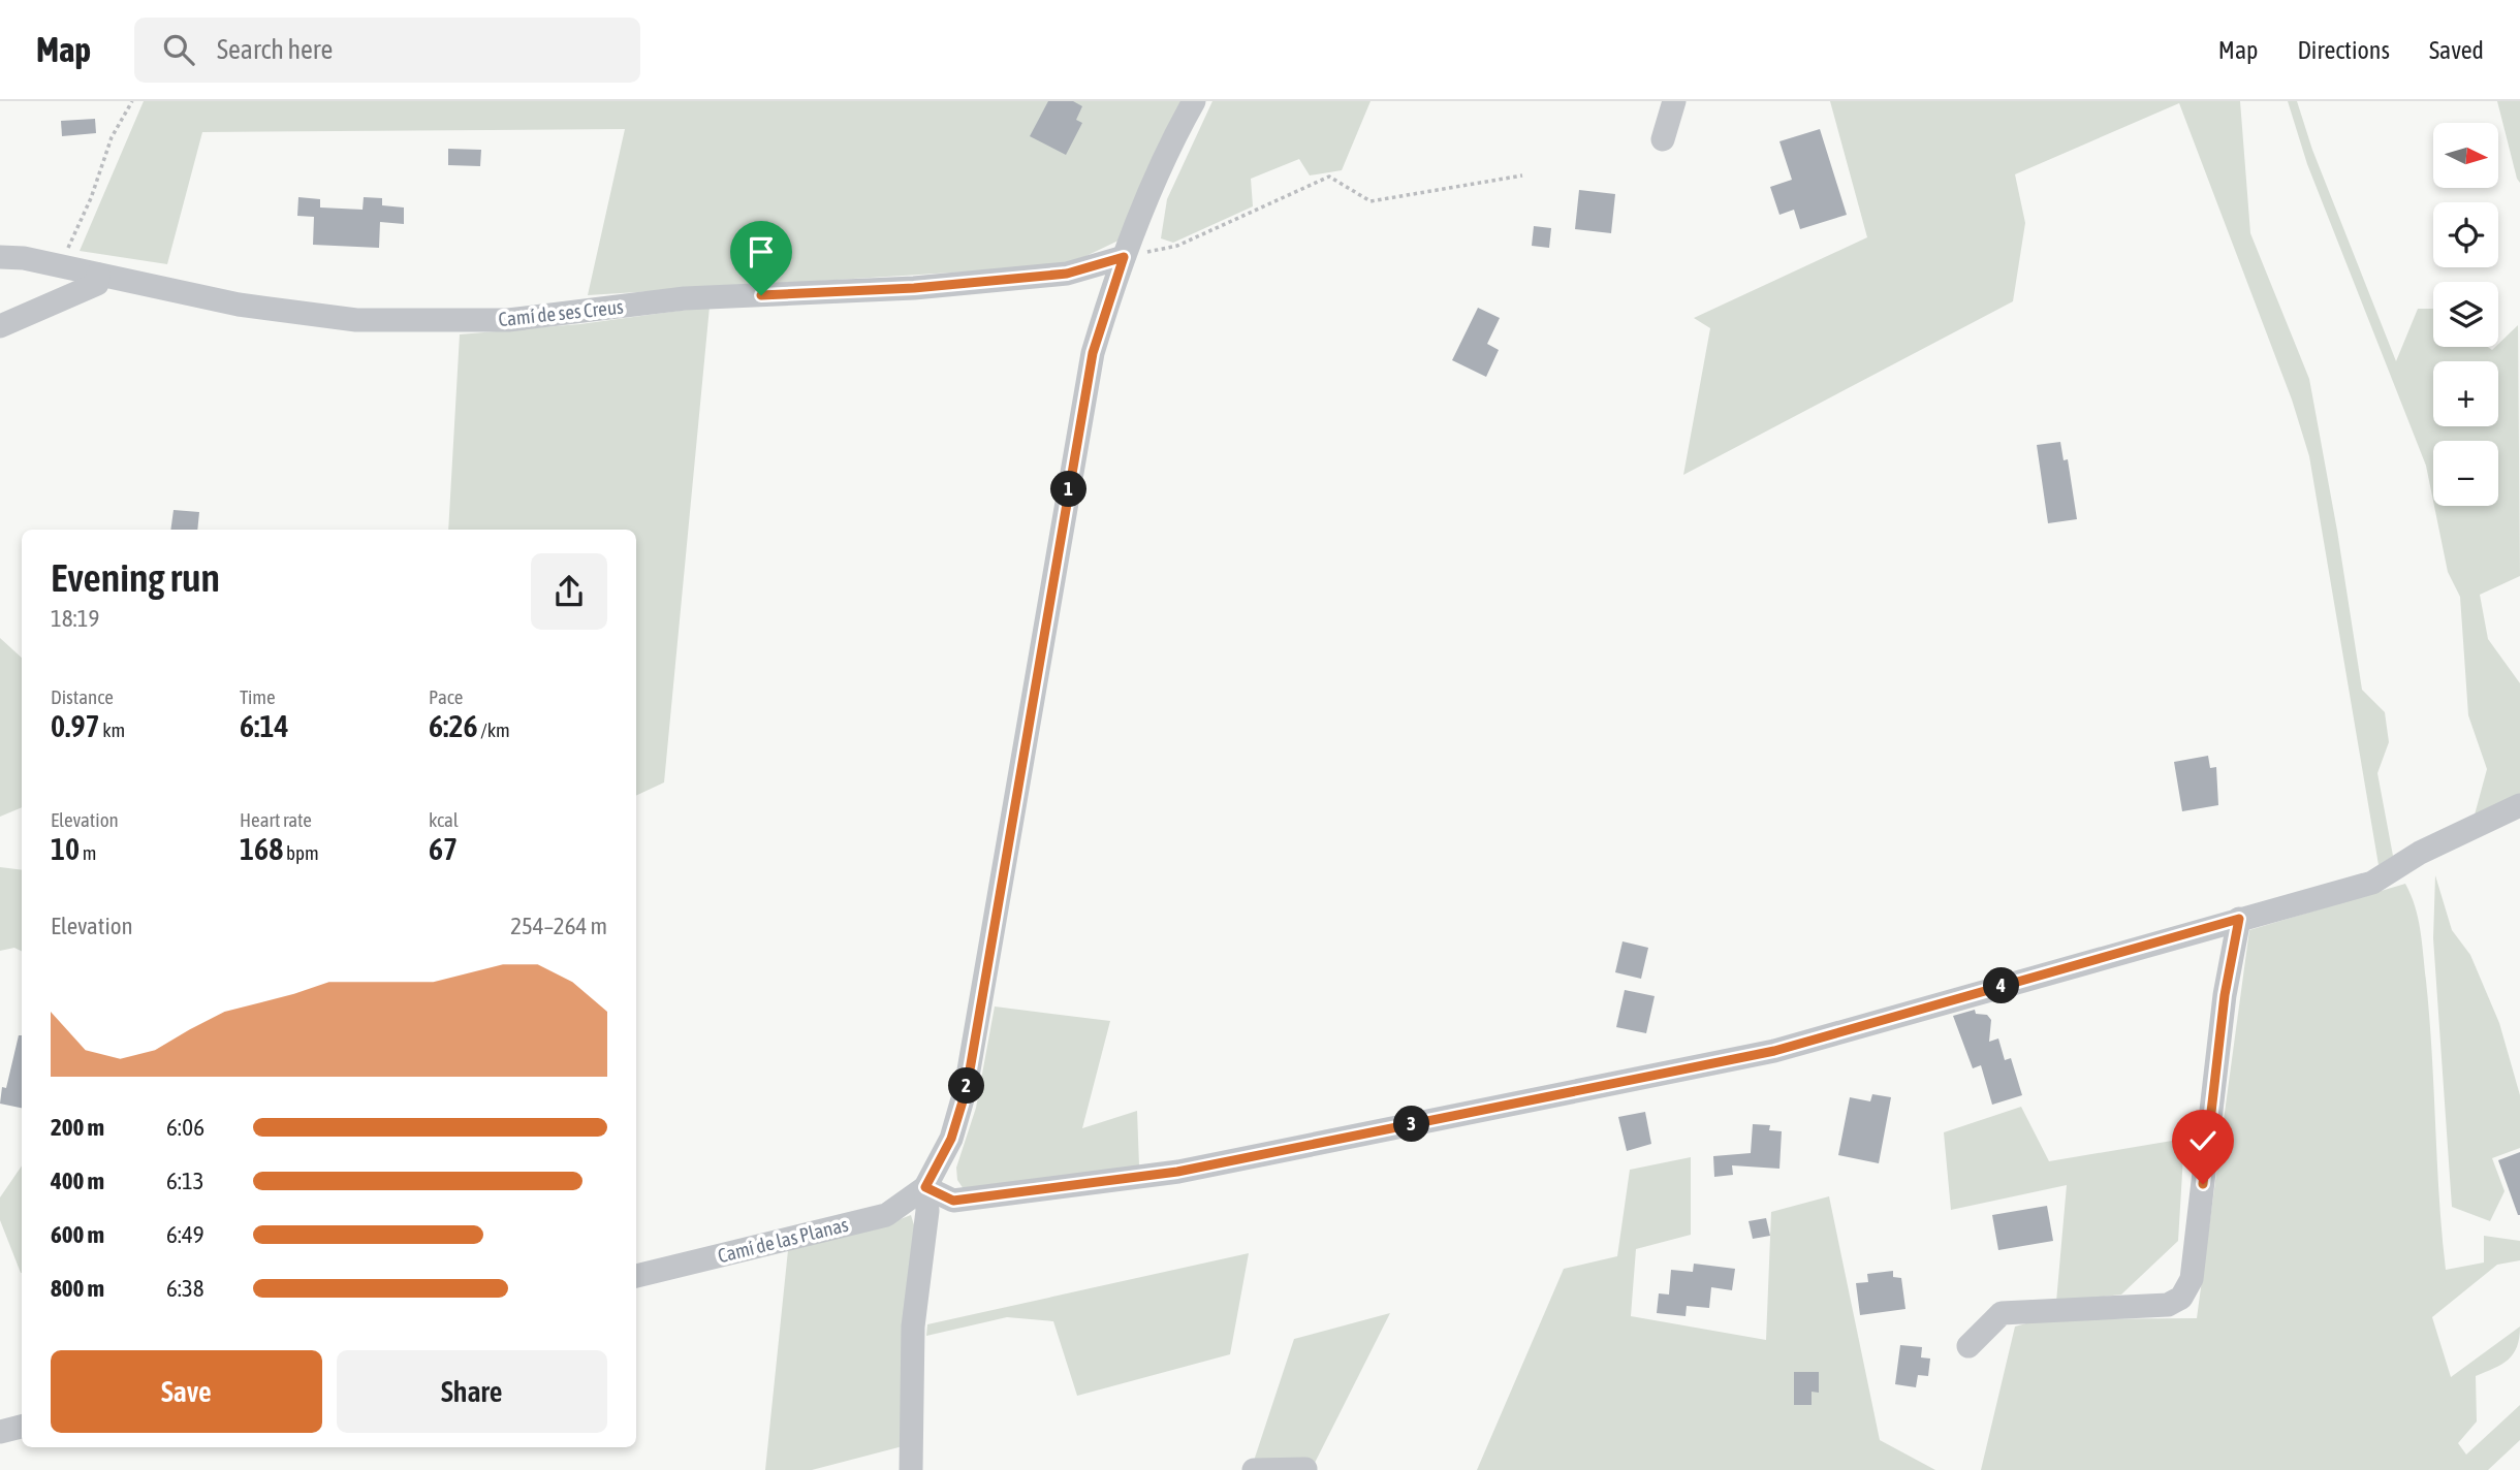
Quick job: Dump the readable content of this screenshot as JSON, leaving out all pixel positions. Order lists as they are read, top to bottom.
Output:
{
  "streets": {
    "street": ["Camí de ses Creus", "Camí de las Planas"]
  },
  "north": "right",
  "page": {
    "header": "Map",
    "search": "Search here",
    "nav": ["Map", "Directions", "Saved"],
    "map_buttons": ["+", "−"],
    "pins": [
      "1",
      "4",
      "2",
      "3"
    ],
    "heading": ["Evening run", "18:19"],
    "stats": [
      ["Distance", "0.97 km"],
      ["Time", "6:14"],
      ["Pace", "6:26 /km"],
      ["Elevation", "10 m"],
      ["Heart rate", "168 bpm"],
      ["kcal", "67"]
    ],
    "chart": ["Elevation", "254–264 m"],
    "list": [
      {
        "name": "200 m",
        "note": "6:06"
      },
      {
        "name": "400 m",
        "note": "6:13"
      },
      {
        "name": "600 m",
        "note": "6:49"
      },
      {
        "name": "800 m",
        "note": "6:38"
      }
    ],
    "buttons": ["Save", "Share"]
  }
}
